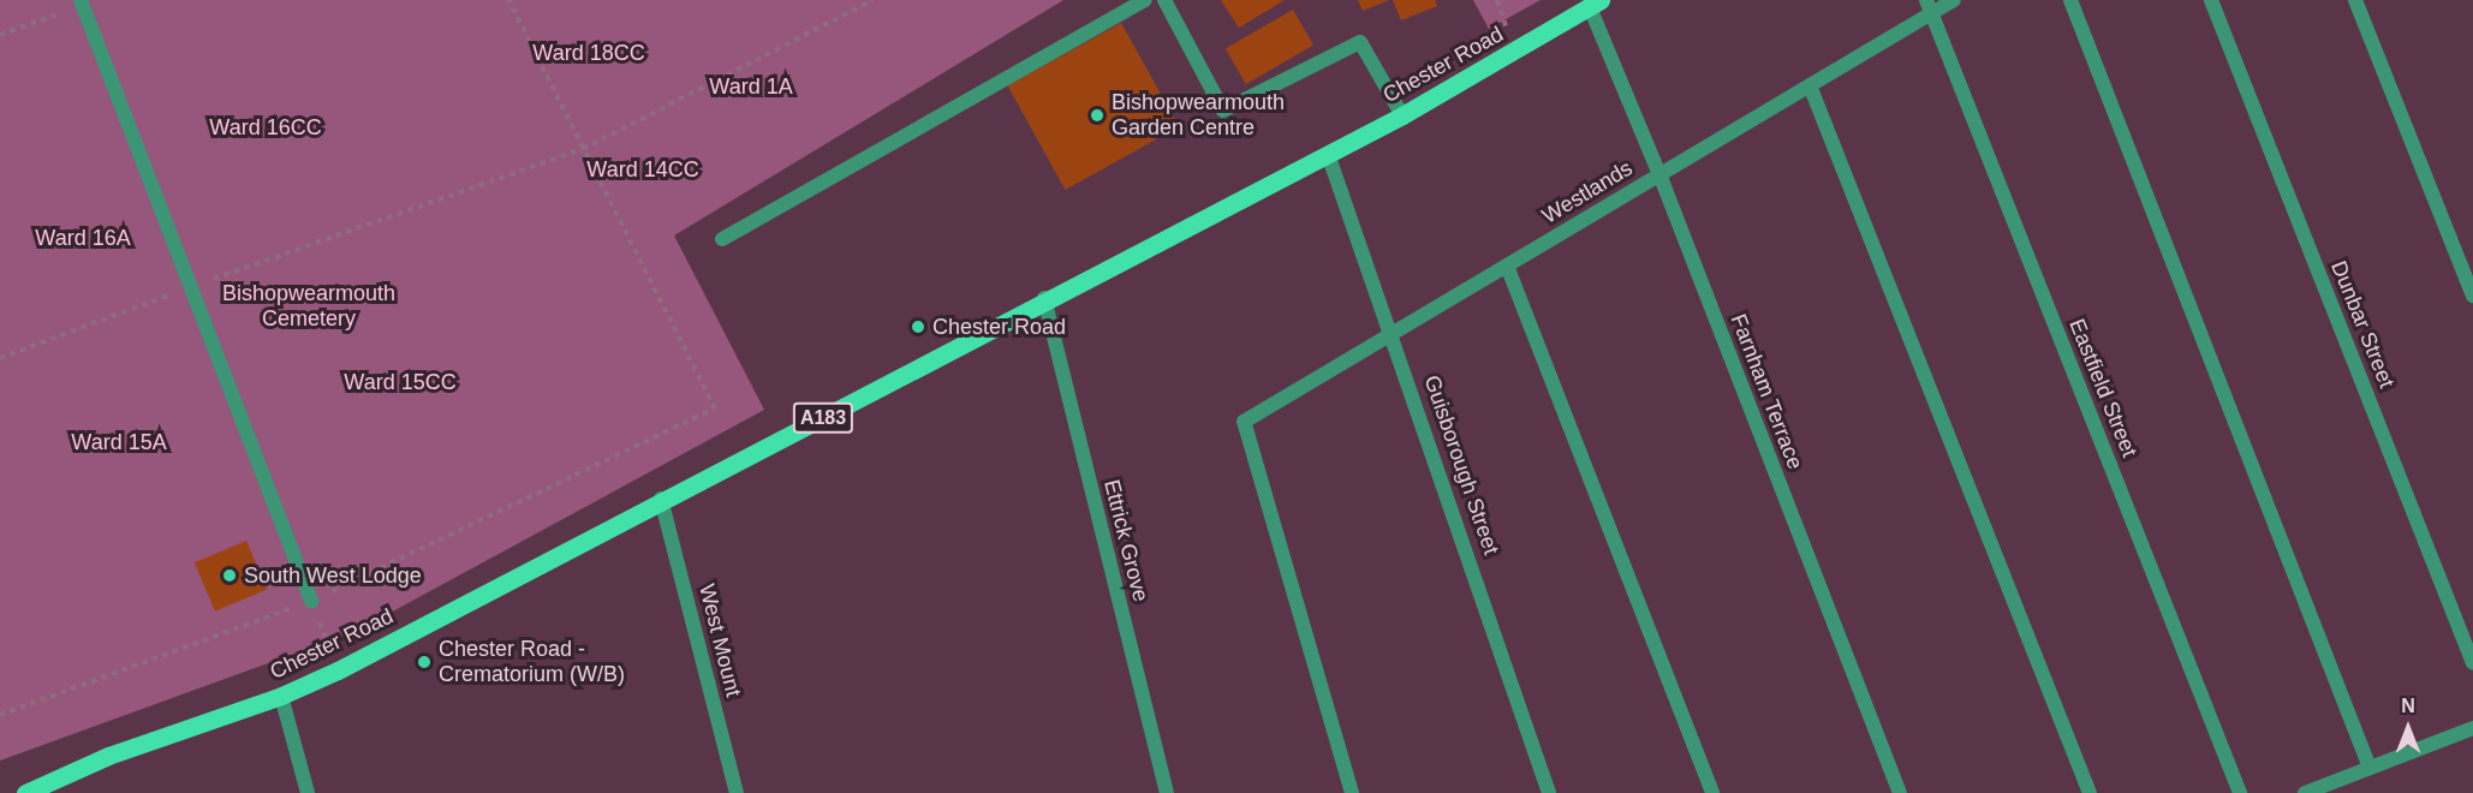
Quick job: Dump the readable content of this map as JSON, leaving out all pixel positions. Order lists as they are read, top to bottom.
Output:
{
  "streets": {
    "main road": ["Chester Road", "A183"],
    "street": [
      "Westlands",
      "Dunbar Street",
      "Eastfield Street",
      "Farnham Terrace",
      "Guisborough Street",
      "Ettrick Grove",
      "West Mount"
    ]
  },
  "crossings": [
    ["Chester Road", "Farnham Terrace"],
    ["Chester Road", "Guisborough Street"],
    ["Chester Road", "Ettrick Grove"],
    ["Chester Road", "West Mount"],
    ["Westlands", "Eastfield Street"],
    ["Westlands", "Farnham Terrace"],
    ["Westlands", "Guisborough Street"]
  ],
  "parks": [
    "Ward 18CC",
    "Ward 1A",
    "Ward 16CC",
    "Ward 14CC",
    "Ward 16A",
    "Bishopwearmouth Cemetery",
    "Ward 15CC",
    "Ward 15A"
  ],
  "places": [
    "Bishopwearmouth Garden Centre",
    "Chester Road",
    "South West Lodge",
    "Chester Road - Crematorium (W/B)"
  ],
  "north": "top"
}
